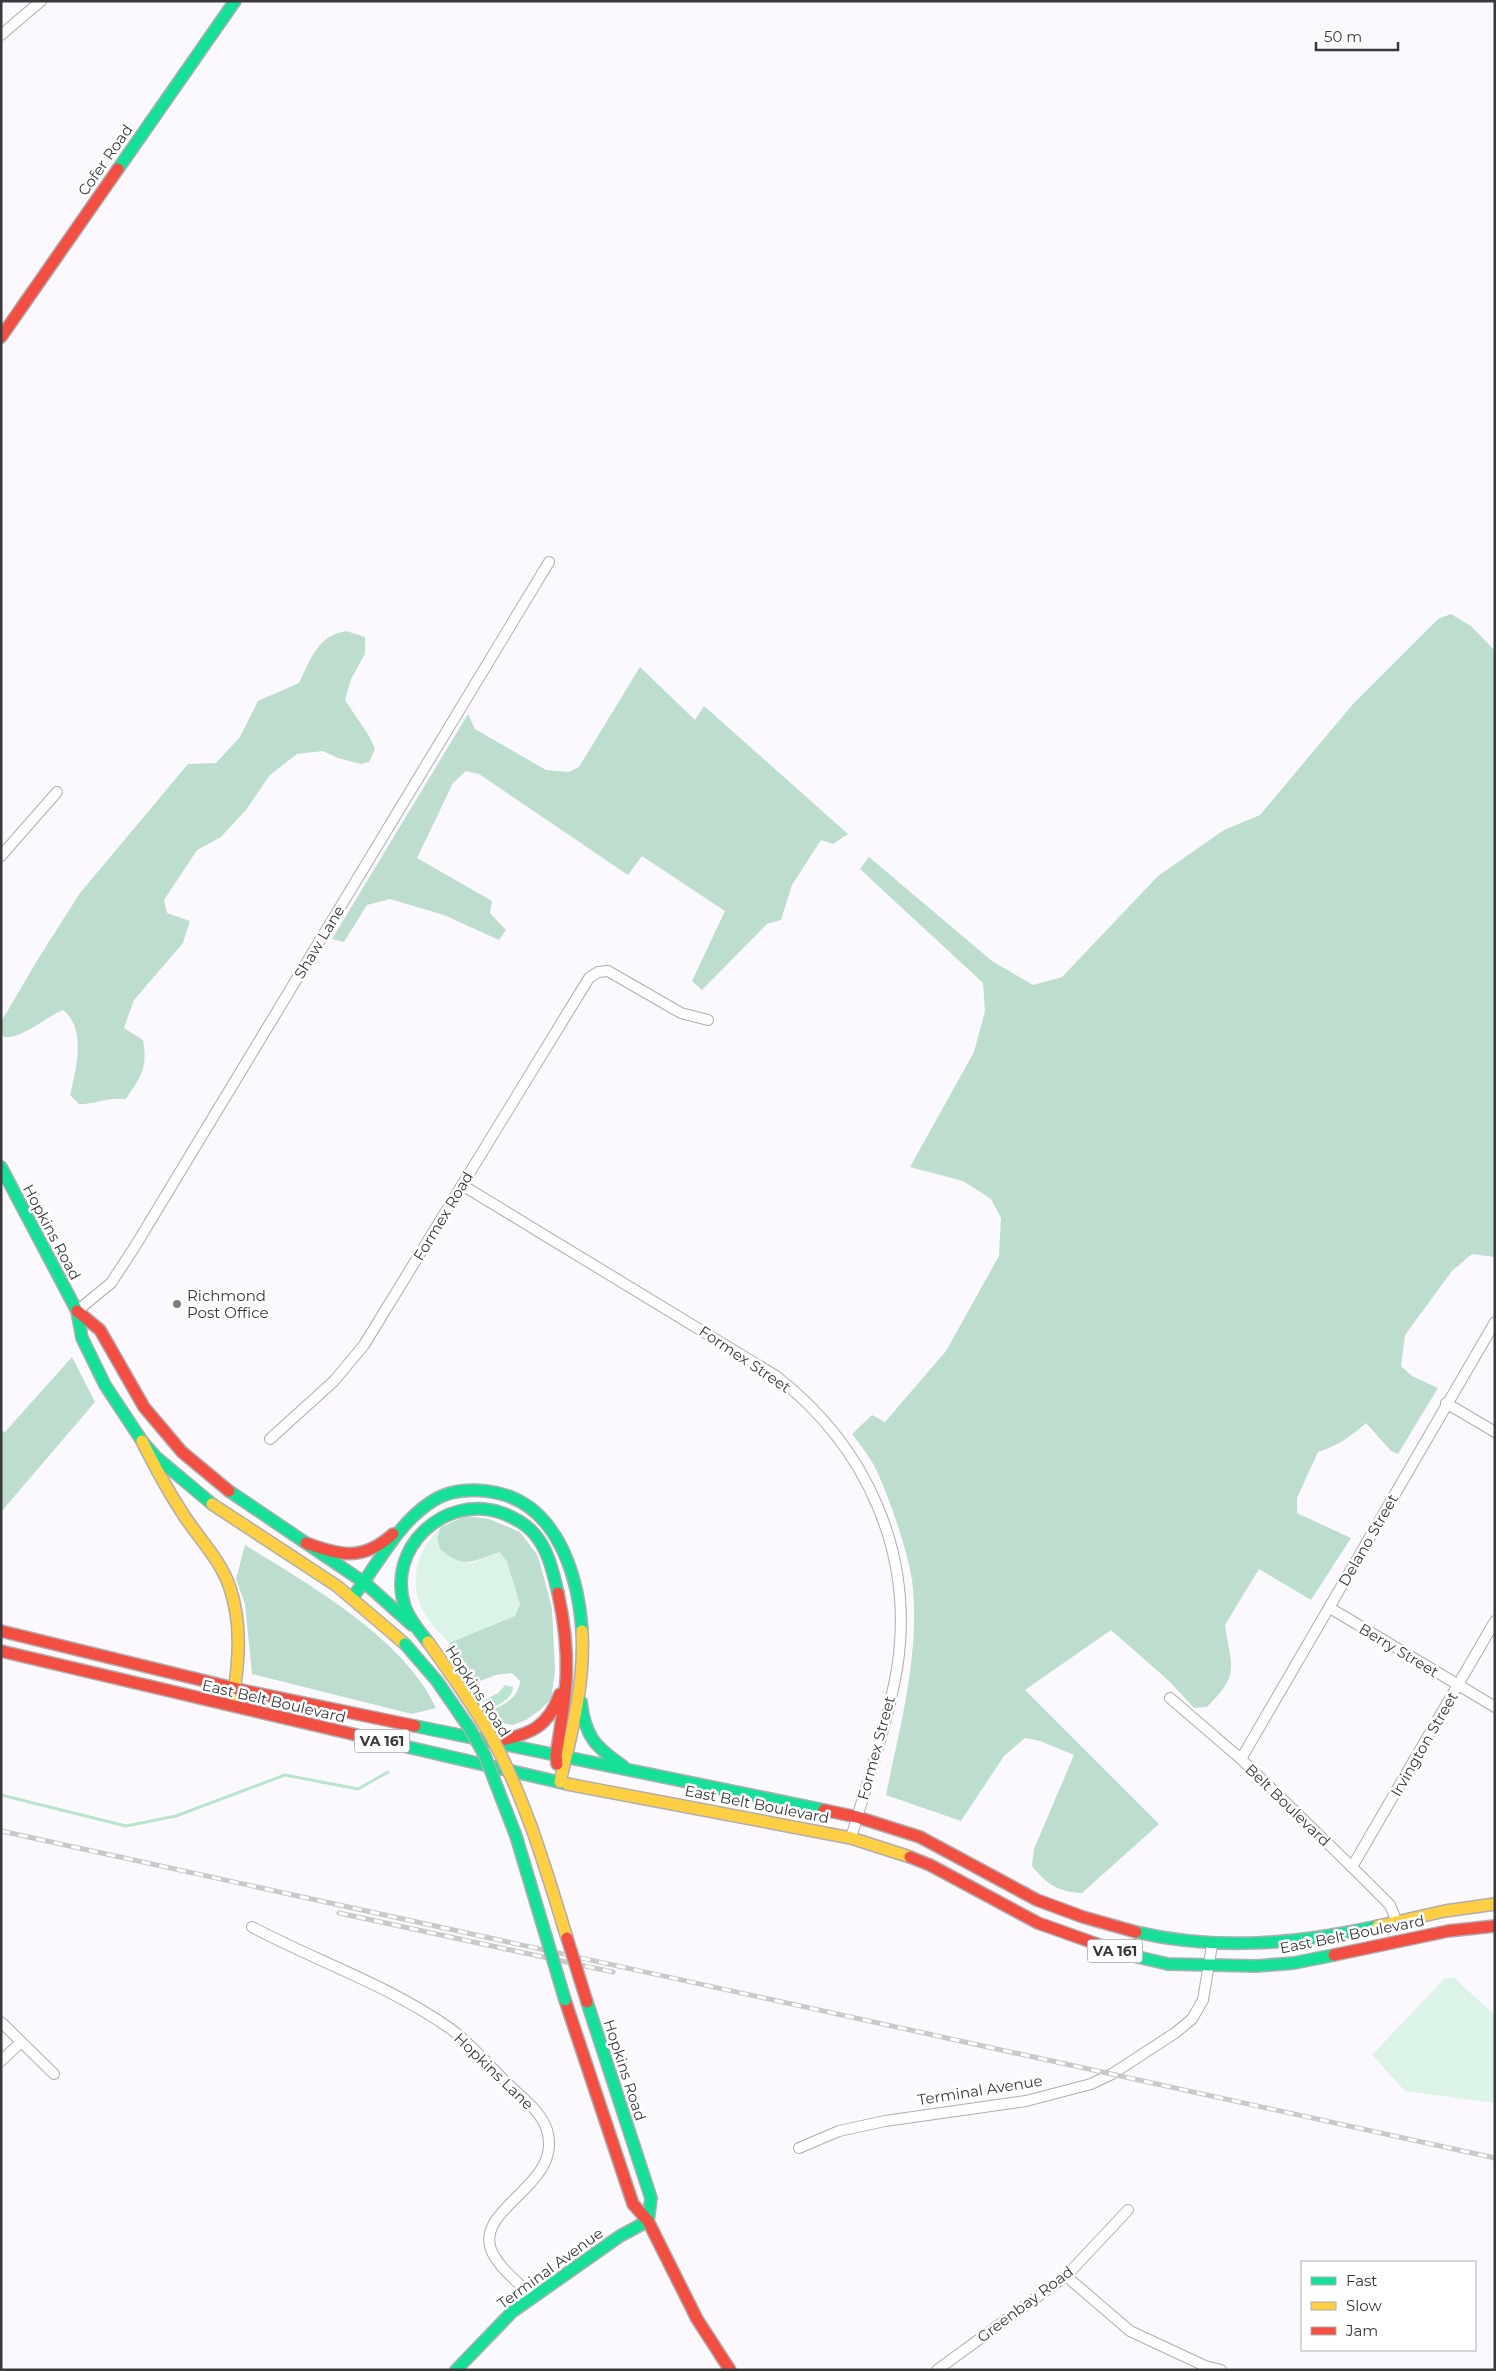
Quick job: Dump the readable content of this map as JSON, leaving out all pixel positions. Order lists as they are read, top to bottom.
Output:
{
  "streets": {
    "main road": [
      "Cofer Road",
      "Hopkins Road",
      "East Belt Boulevard",
      "VA 161",
      "Terminal Avenue"
    ],
    "street": [
      "Shaw Lane",
      "Formex Road",
      "Formex Street",
      "Delano Street",
      "Berry Street",
      "Irvington Street",
      "Belt Boulevard",
      "Hopkins Lane",
      "Greenbay Road"
    ]
  },
  "crossings": [
    ["Shaw Lane", "Hopkins Road"],
    ["Formex Road", "Formex Street"],
    ["Hopkins Road", "Terminal Avenue"],
    ["Formex Street", "East Belt Boulevard"],
    ["Delano Street", "Berry Street"],
    ["Delano Street", "Belt Boulevard"],
    ["Berry Street", "Irvington Street"],
    ["East Belt Boulevard", "Belt Boulevard"],
    ["East Belt Boulevard", "Terminal Avenue"],
    ["Irvington Street", "Belt Boulevard"],
    ["Hopkins Lane", "Terminal Avenue"]
  ],
  "places": ["Richmond Post Office"],
  "legend": ["Fast", "Slow", "Jam"],
  "scale_bar": "50 m"
}
